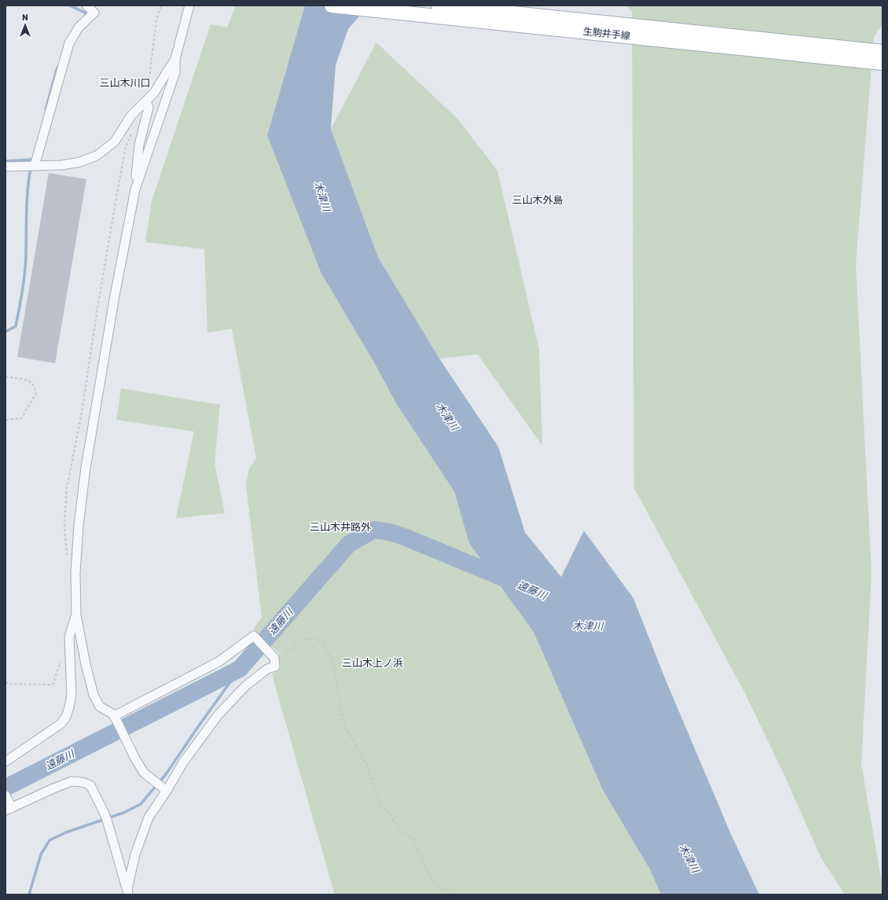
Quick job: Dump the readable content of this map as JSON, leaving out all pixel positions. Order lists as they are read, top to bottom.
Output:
{
  "streets": {
    "main road": ["生駒井手線"]
  },
  "districts": [
    "三山木川口",
    "三山木外島",
    "三山木井路外",
    "三山木上ノ浜"
  ],
  "water": ["木津川", "遠藤川"],
  "north": "top"
}
